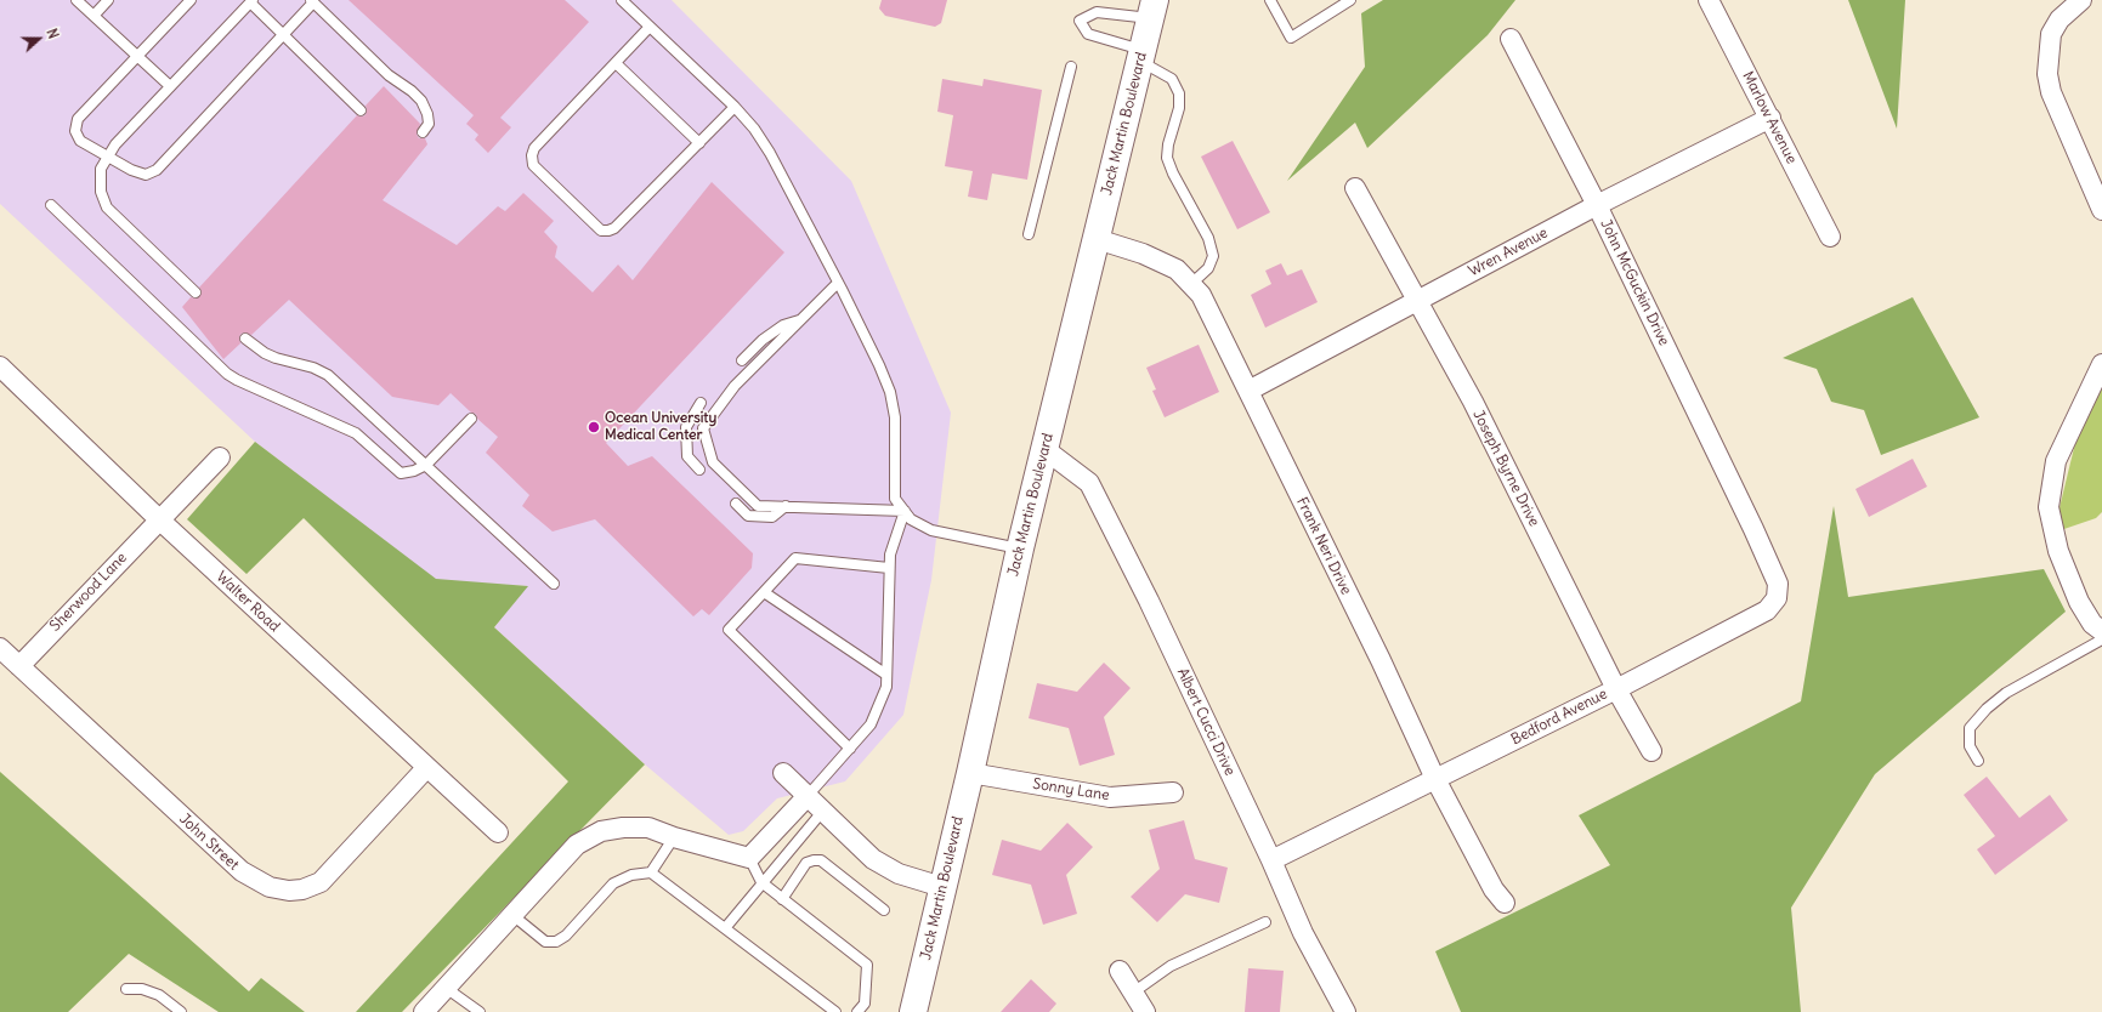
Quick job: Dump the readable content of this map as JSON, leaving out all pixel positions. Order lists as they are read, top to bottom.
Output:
{
  "streets": {
    "street": [
      "Marlow Avenue",
      "Jack Martin Boulevard",
      "Wren Avenue",
      "John McGuckin Drive",
      "Joseph Byrne Drive",
      "Frank Neri Drive",
      "Sherwood Lane",
      "Walter Road",
      "Bedford Avenue",
      "Albert Cucci Drive",
      "Sonny Lane",
      "John Street"
    ]
  },
  "crossings": [
    ["Marlow Avenue", "Wren Avenue"],
    ["Jack Martin Boulevard", "Frank Neri Drive"],
    ["Jack Martin Boulevard", "Albert Cucci Drive"],
    ["Jack Martin Boulevard", "Sonny Lane"],
    ["Wren Avenue", "John McGuckin Drive"],
    ["Wren Avenue", "Joseph Byrne Drive"],
    ["Wren Avenue", "Frank Neri Drive"],
    ["John McGuckin Drive", "Bedford Avenue"],
    ["Joseph Byrne Drive", "Bedford Avenue"],
    ["Frank Neri Drive", "Bedford Avenue"],
    ["Sherwood Lane", "Walter Road"],
    ["Sherwood Lane", "John Street"],
    ["Walter Road", "John Street"],
    ["Bedford Avenue", "Albert Cucci Drive"]
  ],
  "places": ["Ocean University Medical Center"],
  "north": "right"
}
